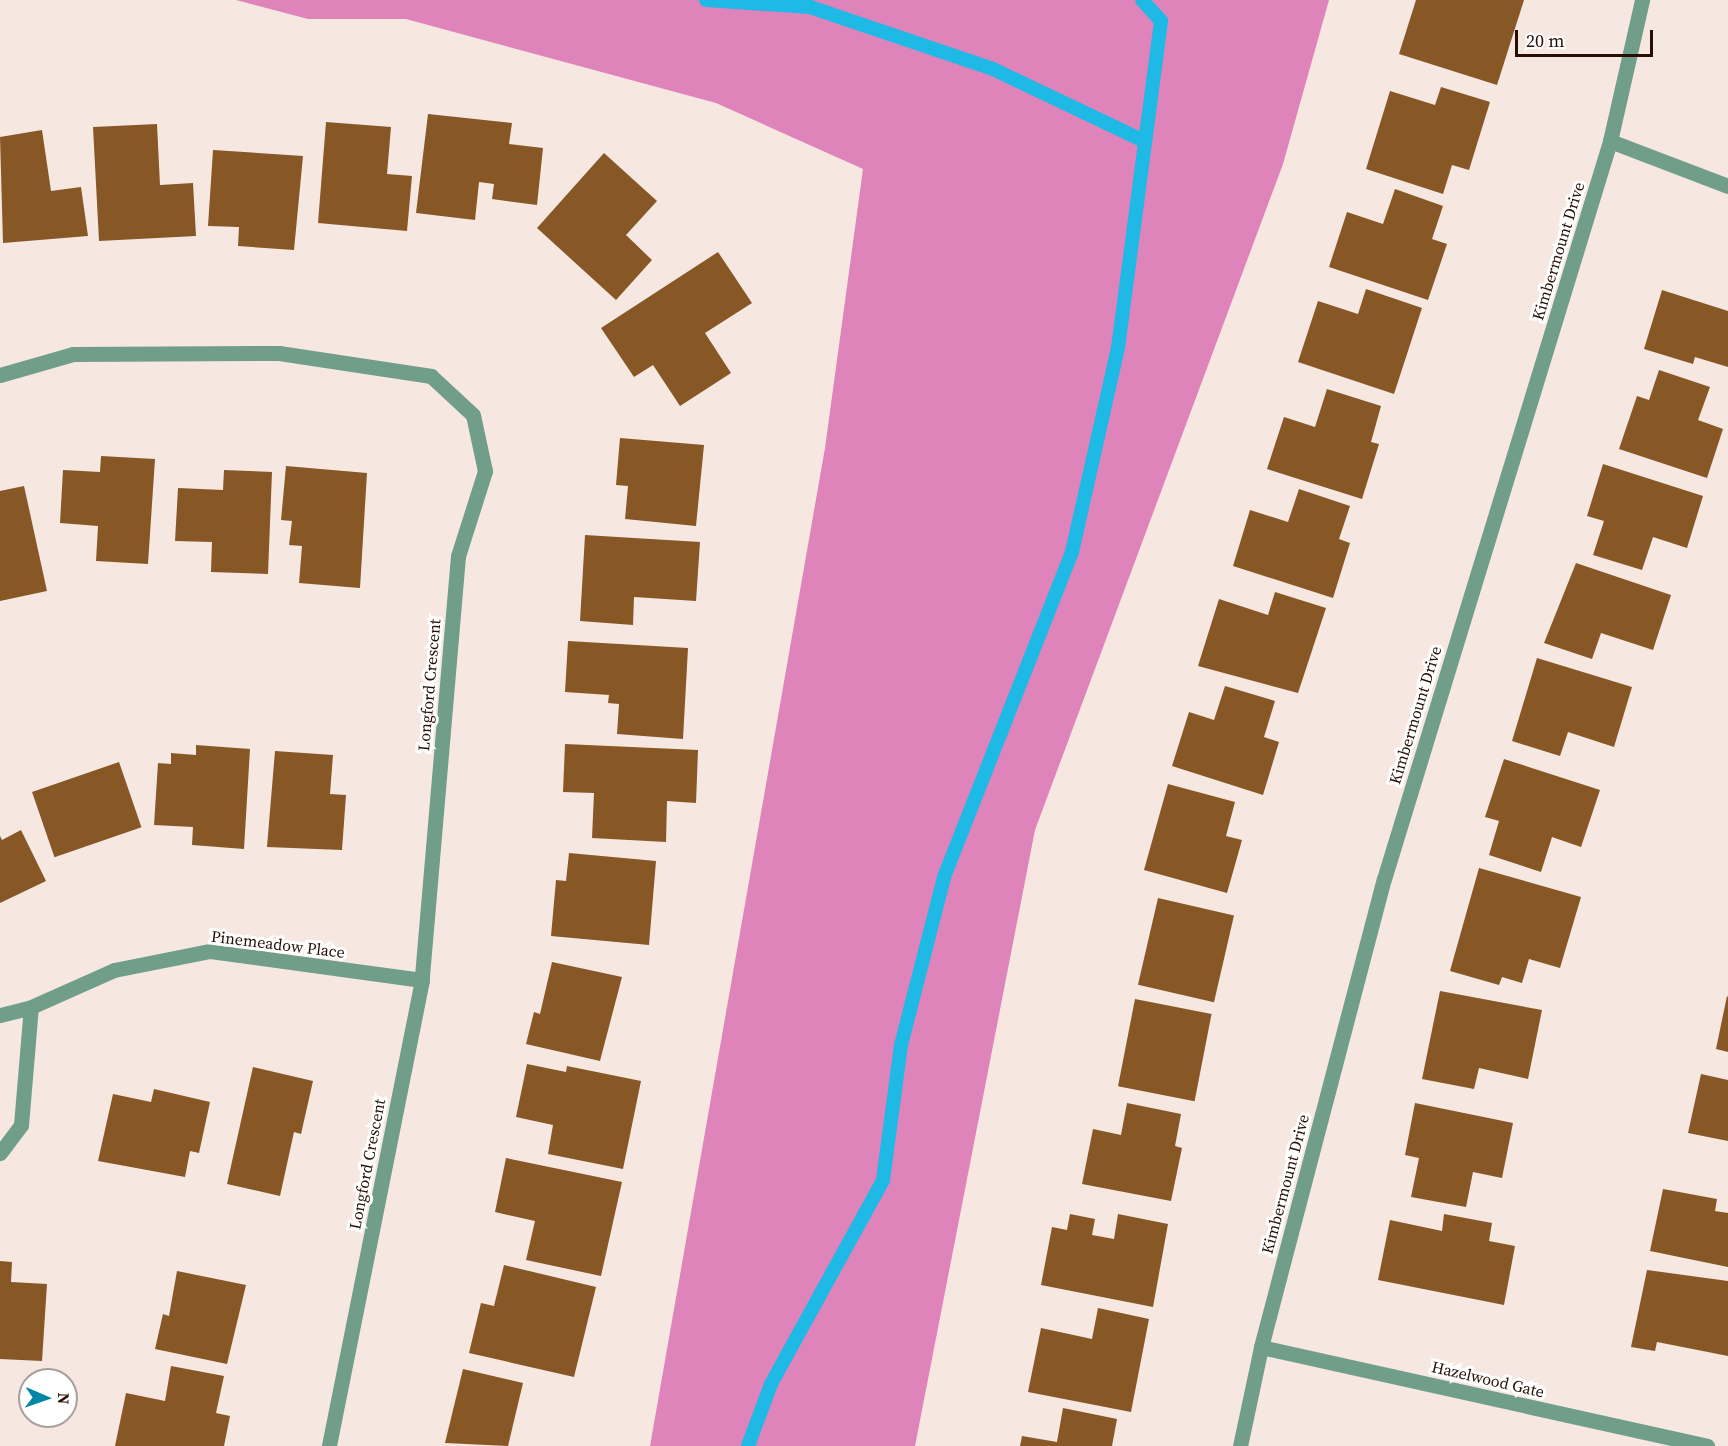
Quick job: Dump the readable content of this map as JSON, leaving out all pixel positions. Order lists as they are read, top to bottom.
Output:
{
  "streets": {
    "street": [
      "Kimbermount Drive",
      "Longford Crescent",
      "Pinemeadow Place",
      "Hazelwood Gate"
    ]
  },
  "crossings": [
    ["Kimbermount Drive", "Hazelwood Gate"],
    ["Longford Crescent", "Pinemeadow Place"]
  ],
  "scale_bar": "20 m",
  "north": "right"
}
